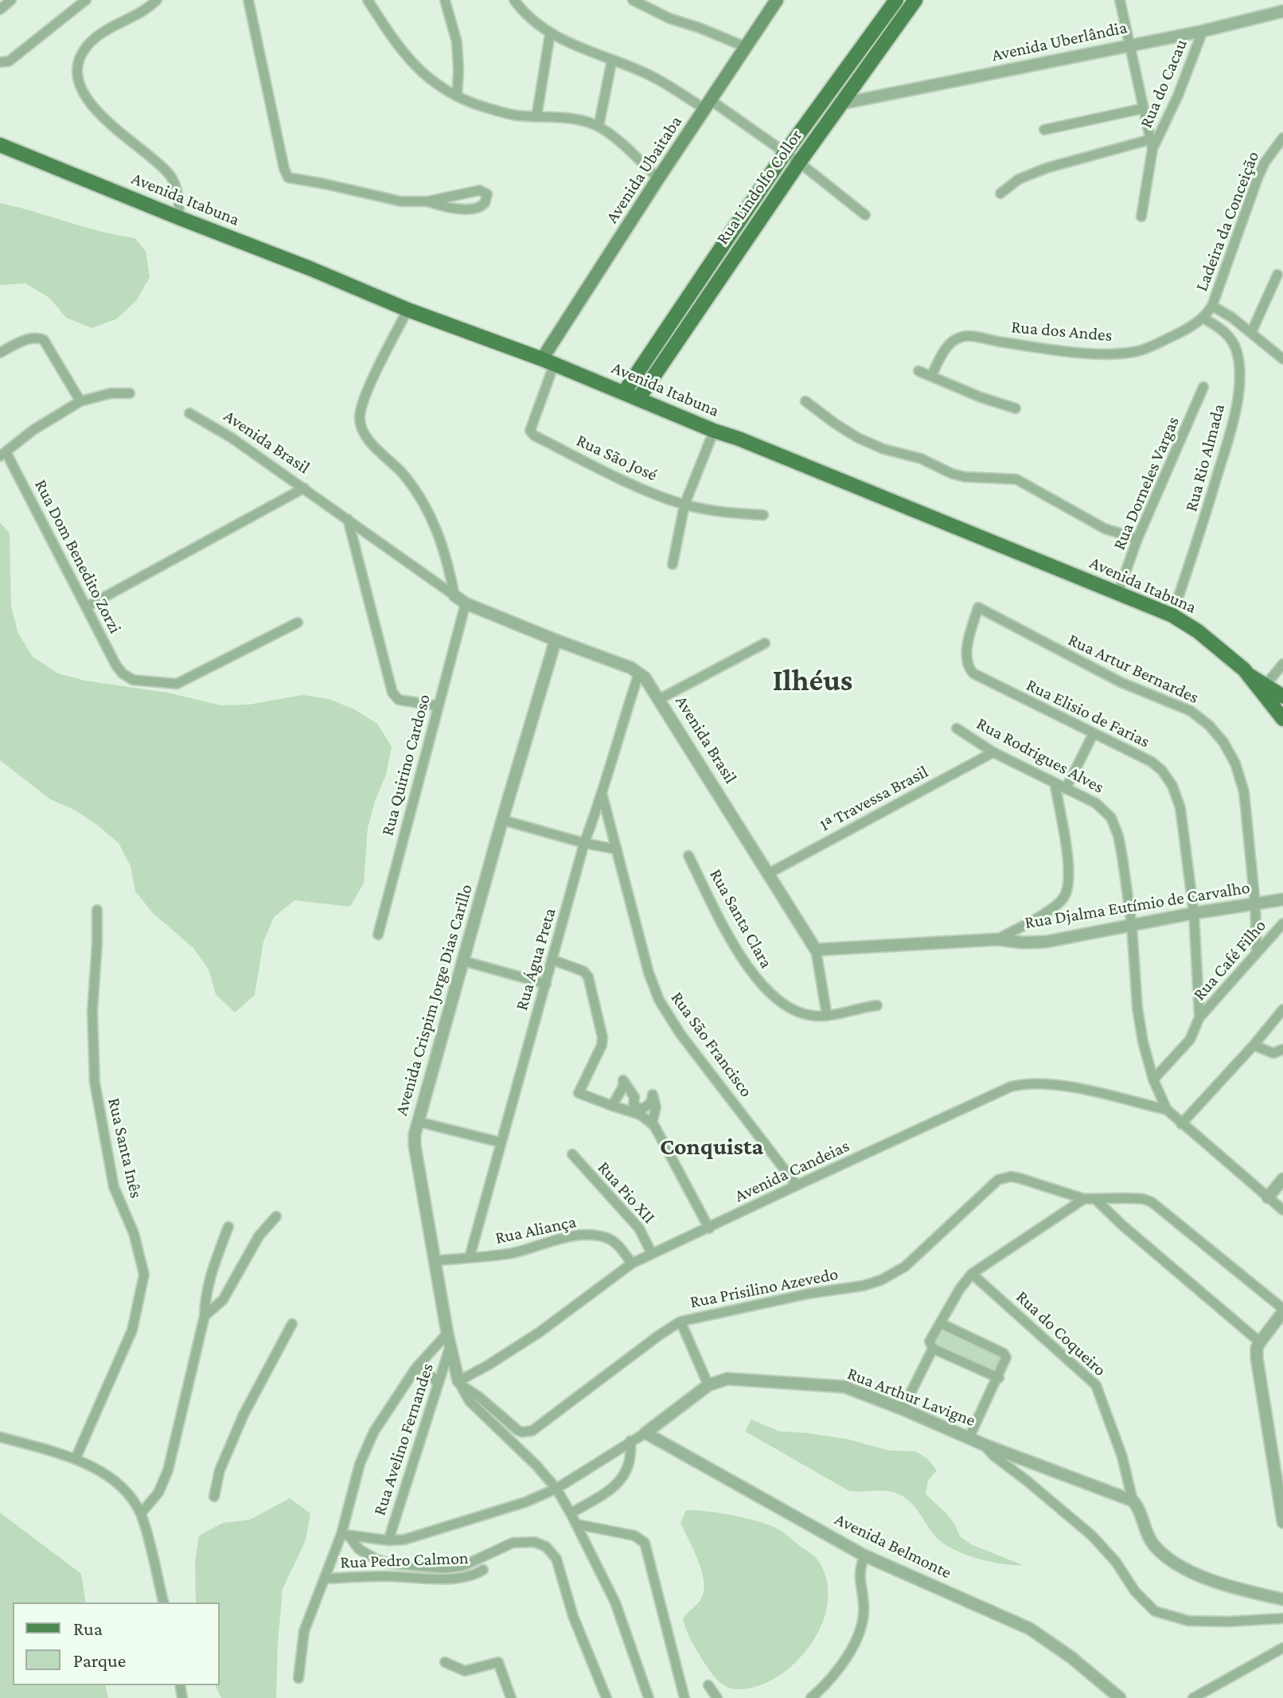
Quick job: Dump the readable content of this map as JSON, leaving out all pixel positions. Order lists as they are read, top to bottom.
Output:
{
  "streets": {
    "main road": ["Avenida Ubaitaba", "Rua Lindolfo Collor", "Avenida Itabuna"],
    "street": [
      "Avenida Uberlândia",
      "Rua do Cacau",
      "Ladeira da Conceição",
      "Rua dos Andes",
      "Avenida Brasil",
      "Rua São José",
      "Rua Rio Almada",
      "Rua Dorneles Vargas",
      "Rua Dom Benedito Zorzi",
      "Rua Artur Bernardes",
      "Rua Elisio de Farias",
      "Rua Rodrigues Alves",
      "Rua Quirino Cardoso",
      "1ª Travessa Brasil",
      "Rua Djalma Eutímio de Carvalho",
      "Rua Santa Clara",
      "Rua Água Preta",
      "Rua Café Filho",
      "Avenida Crispim Jorge Dias Carillo",
      "Rua São Francisco",
      "Rua Santa Inês",
      "Avenida Candeias",
      "Rua Pio XII",
      "Rua Aliança",
      "Rua Prisilino Azevedo",
      "Rua do Coqueiro",
      "Rua Arthur Lavigne",
      "Rua Avelino Fernandes",
      "Avenida Belmonte",
      "Rua Pedro Calmon"
    ]
  },
  "crossings": [
    ["Avenida Uberlândia", "Rua do Cacau"],
    ["Avenida Uberlândia", "Rua Lindolfo Collor"],
    ["Avenida Ubaitaba", "Avenida Itabuna"],
    ["Avenida Ubaitaba", "Rua São José"],
    ["Rua Lindolfo Collor", "Avenida Itabuna"],
    ["Avenida Itabuna", "Rua São José"],
    ["Avenida Itabuna", "Rua Rio Almada"],
    ["Avenida Itabuna", "Rua Dorneles Vargas"],
    ["Ladeira da Conceição", "Rua dos Andes"],
    ["Ladeira da Conceição", "Rua Rio Almada"],
    ["Rua dos Andes", "Rua Rio Almada"],
    ["Avenida Brasil", "Rua Quirino Cardoso"],
    ["Avenida Brasil", "1ª Travessa Brasil"],
    ["Avenida Brasil", "Rua Água Preta"],
    ["Avenida Brasil", "Avenida Crispim Jorge Dias Carillo"],
    ["Rua Artur Bernardes", "Rua Elisio de Farias"],
    ["Rua Artur Bernardes", "Rua Djalma Eutímio de Carvalho"],
    ["Rua Artur Bernardes", "Rua Café Filho"],
    ["Rua Elisio de Farias", "Rua Djalma Eutímio de Carvalho"],
    ["Rua Elisio de Farias", "Rua Café Filho"],
    ["Rua Rodrigues Alves", "1ª Travessa Brasil"],
    ["Rua Rodrigues Alves", "Rua Djalma Eutímio de Carvalho"],
    ["Rua Rodrigues Alves", "Avenida Candeias"],
    ["Rua Água Preta", "Rua São Francisco"],
    ["Rua Água Preta", "Rua Aliança"],
    ["Avenida Crispim Jorge Dias Carillo", "Avenida Candeias"],
    ["Avenida Crispim Jorge Dias Carillo", "Rua Aliança"],
    ["Avenida Crispim Jorge Dias Carillo", "Rua Prisilino Azevedo"],
    ["Avenida Crispim Jorge Dias Carillo", "Rua Avelino Fernandes"],
    ["Rua São Francisco", "Avenida Candeias"],
    ["Avenida Candeias", "Rua Pio XII"],
    ["Avenida Candeias", "Rua Aliança"],
    ["Avenida Candeias", "Rua Prisilino Azevedo"],
    ["Rua do Coqueiro", "Rua Arthur Lavigne"],
    ["Rua Arthur Lavigne", "Rua Avelino Fernandes"],
    ["Rua Arthur Lavigne", "Avenida Belmonte"],
    ["Rua Avelino Fernandes", "Avenida Belmonte"],
    ["Rua Avelino Fernandes", "Rua Pedro Calmon"]
  ],
  "districts": ["Ilhéus", "Conquista"],
  "legend": ["Rua", "Parque"]
}
